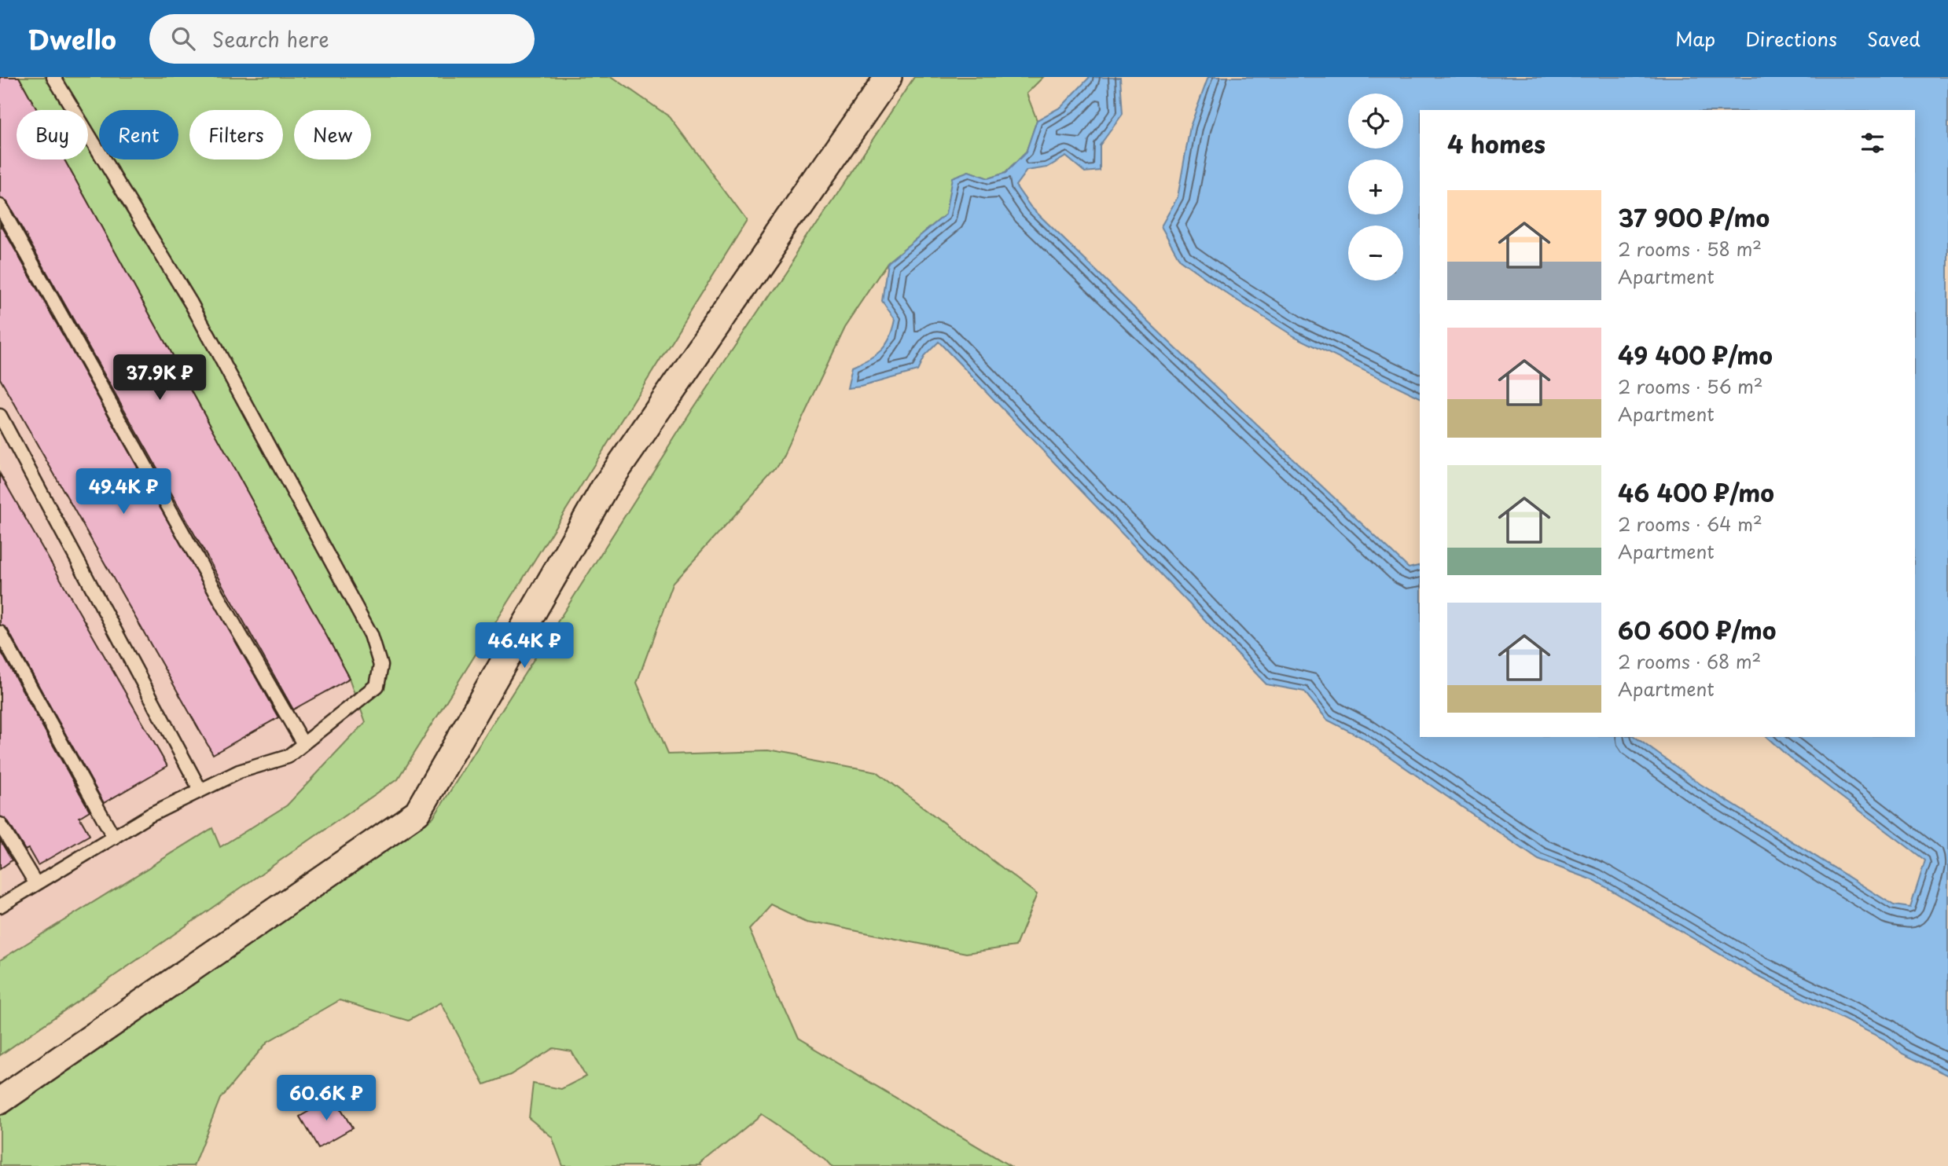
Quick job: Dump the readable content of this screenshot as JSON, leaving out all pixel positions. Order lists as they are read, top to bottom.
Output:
{
  "page": {
    "header": "Dwello",
    "search": "Search here",
    "nav": ["Map", "Directions", "Saved"],
    "map_buttons": ["+", "−"],
    "chip": [
      "Buy",
      "Rent",
      "Filters",
      "New"
    ],
    "heading": "4 homes",
    "list": [
      {
        "name": "37 900 ₽/mo",
        "note": "2 rooms · 58 m² · Apartment"
      },
      {
        "name": "49 400 ₽/mo",
        "note": "2 rooms · 56 m² · Apartment"
      },
      {
        "name": "46 400 ₽/mo",
        "note": "2 rooms · 64 m² · Apartment"
      },
      {
        "name": "60 600 ₽/mo",
        "note": "2 rooms · 68 m² · Apartment"
      }
    ],
    "price": [
      "37.9K ₽",
      "49.4K ₽",
      "46.4K ₽",
      "60.6K ₽"
    ]
  }
}
